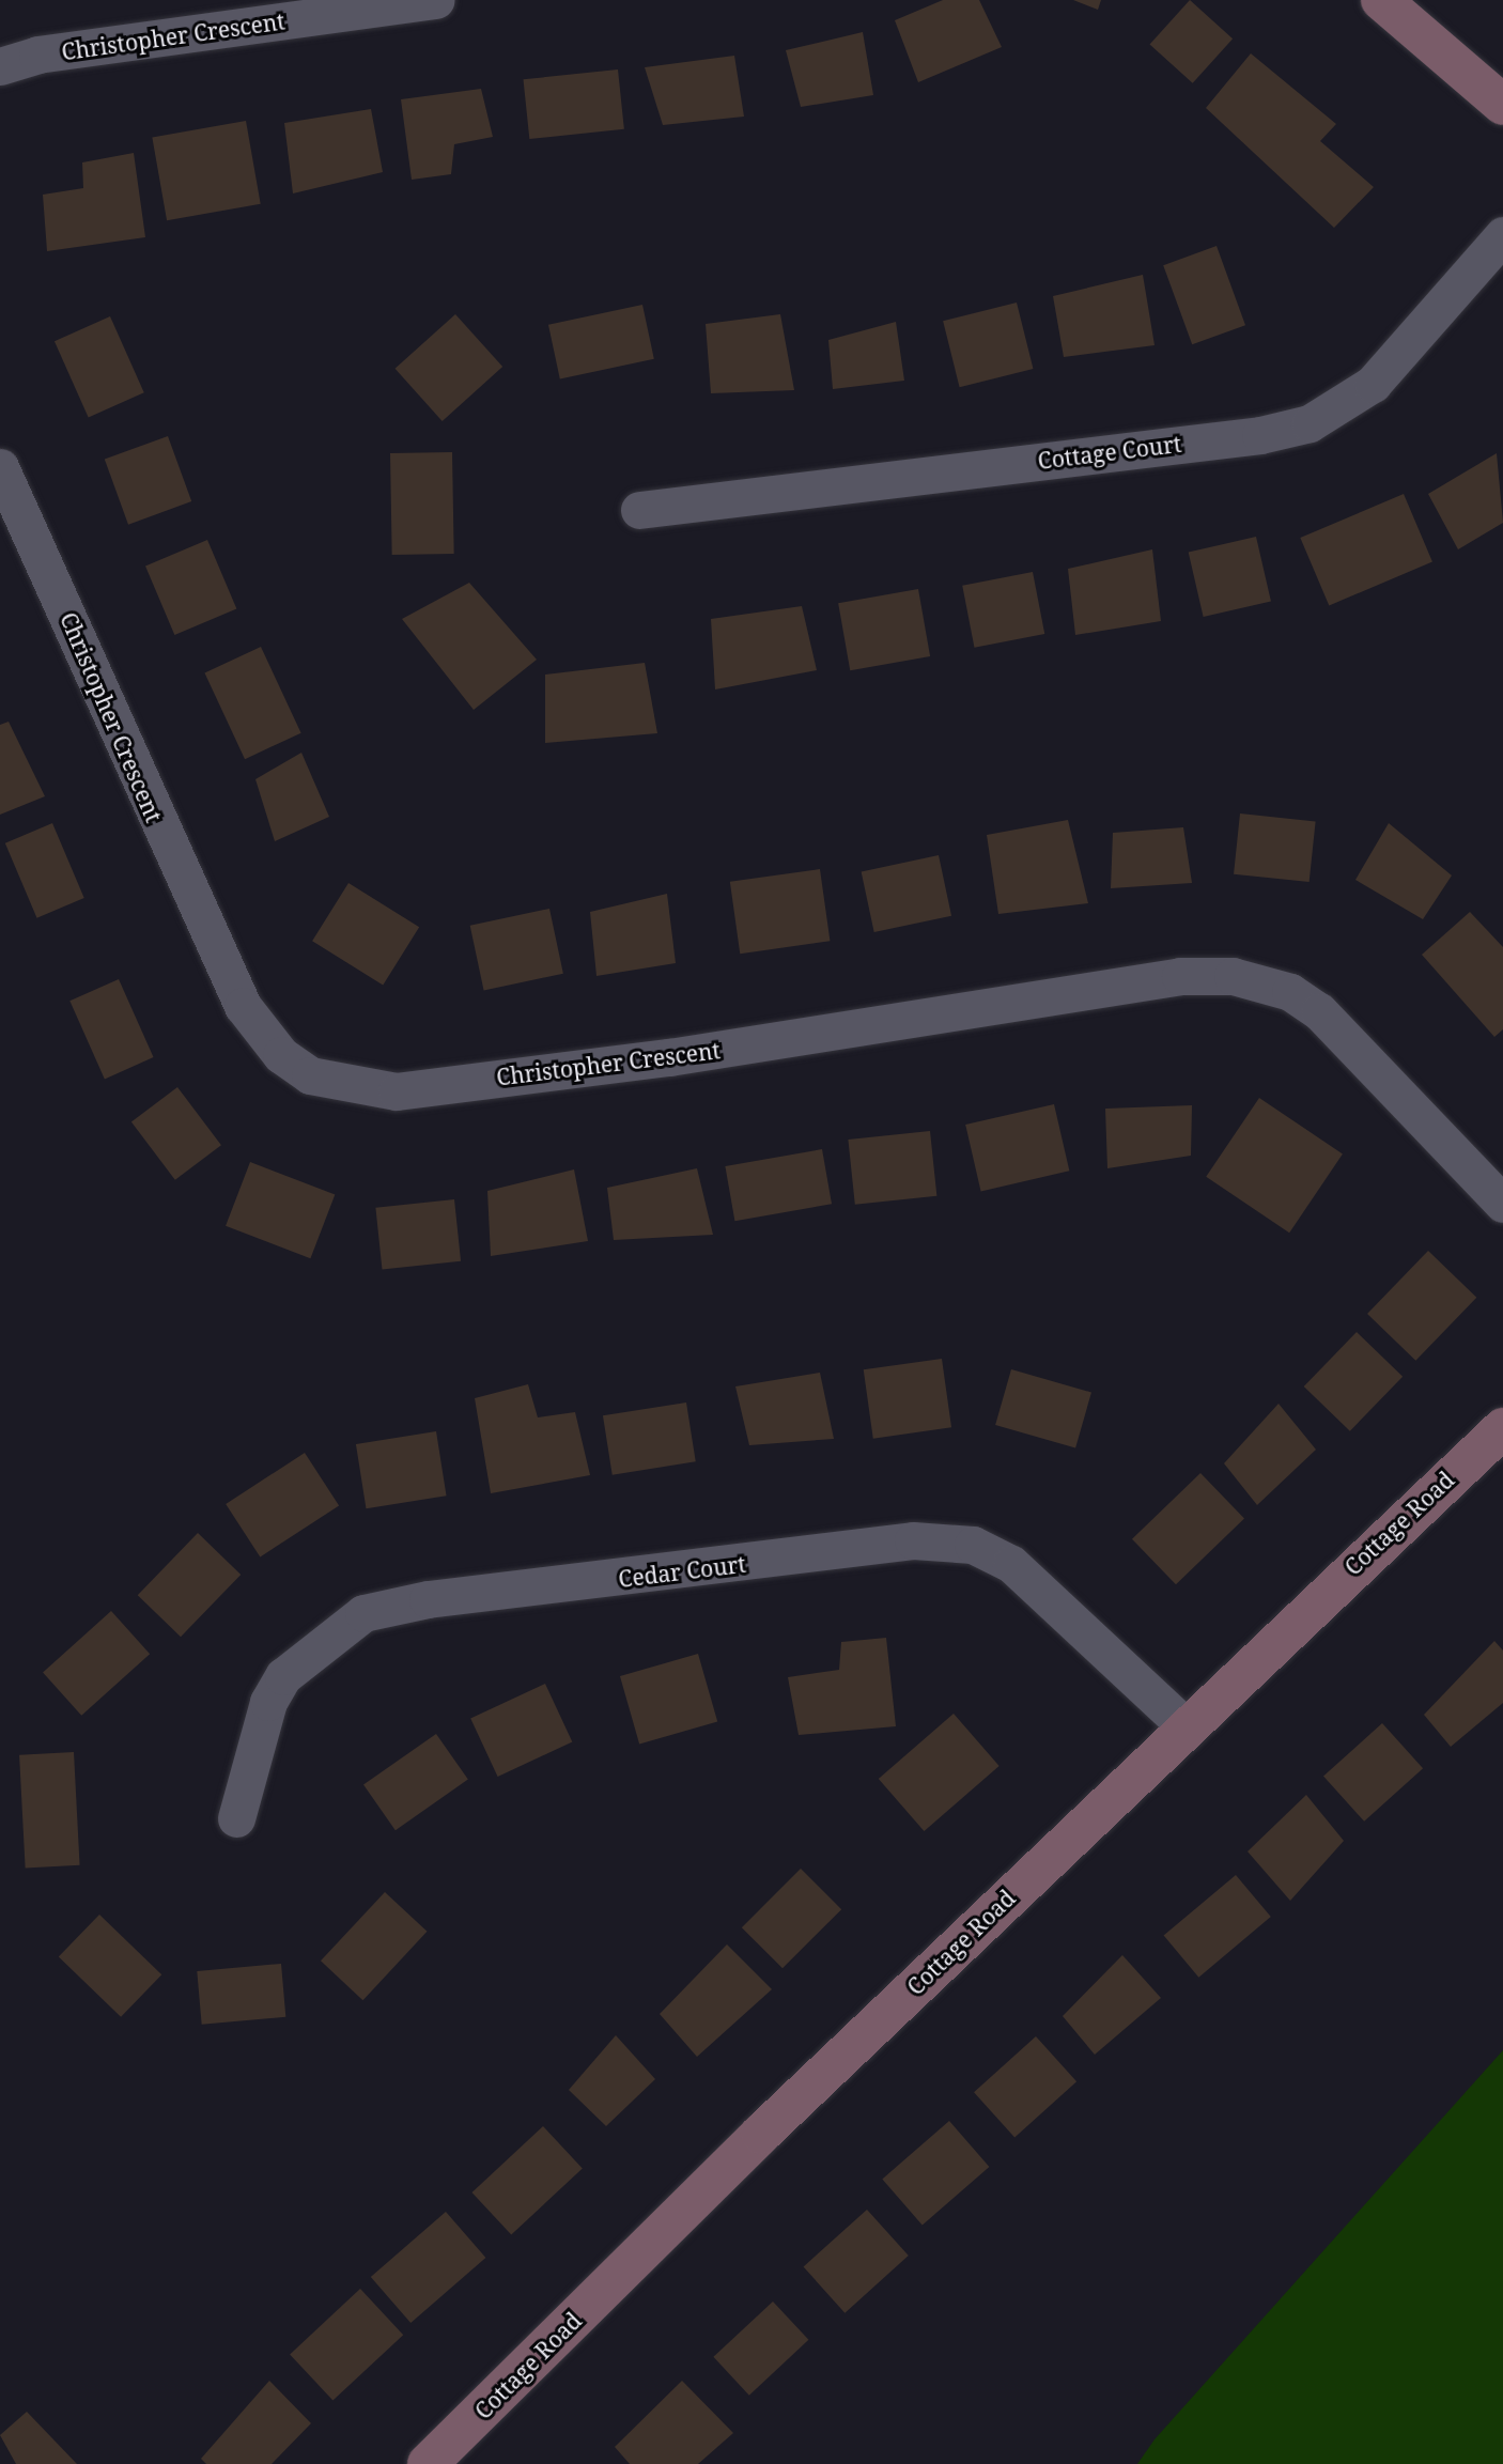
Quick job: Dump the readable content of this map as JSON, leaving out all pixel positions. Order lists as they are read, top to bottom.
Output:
{
  "streets": {
    "street": [
      "Christopher Crescent",
      "Cottage Court",
      "Cottage Road",
      "Cedar Court"
    ]
  },
  "crossings": [
    ["Cottage Road", "Cedar Court"]
  ]
}
